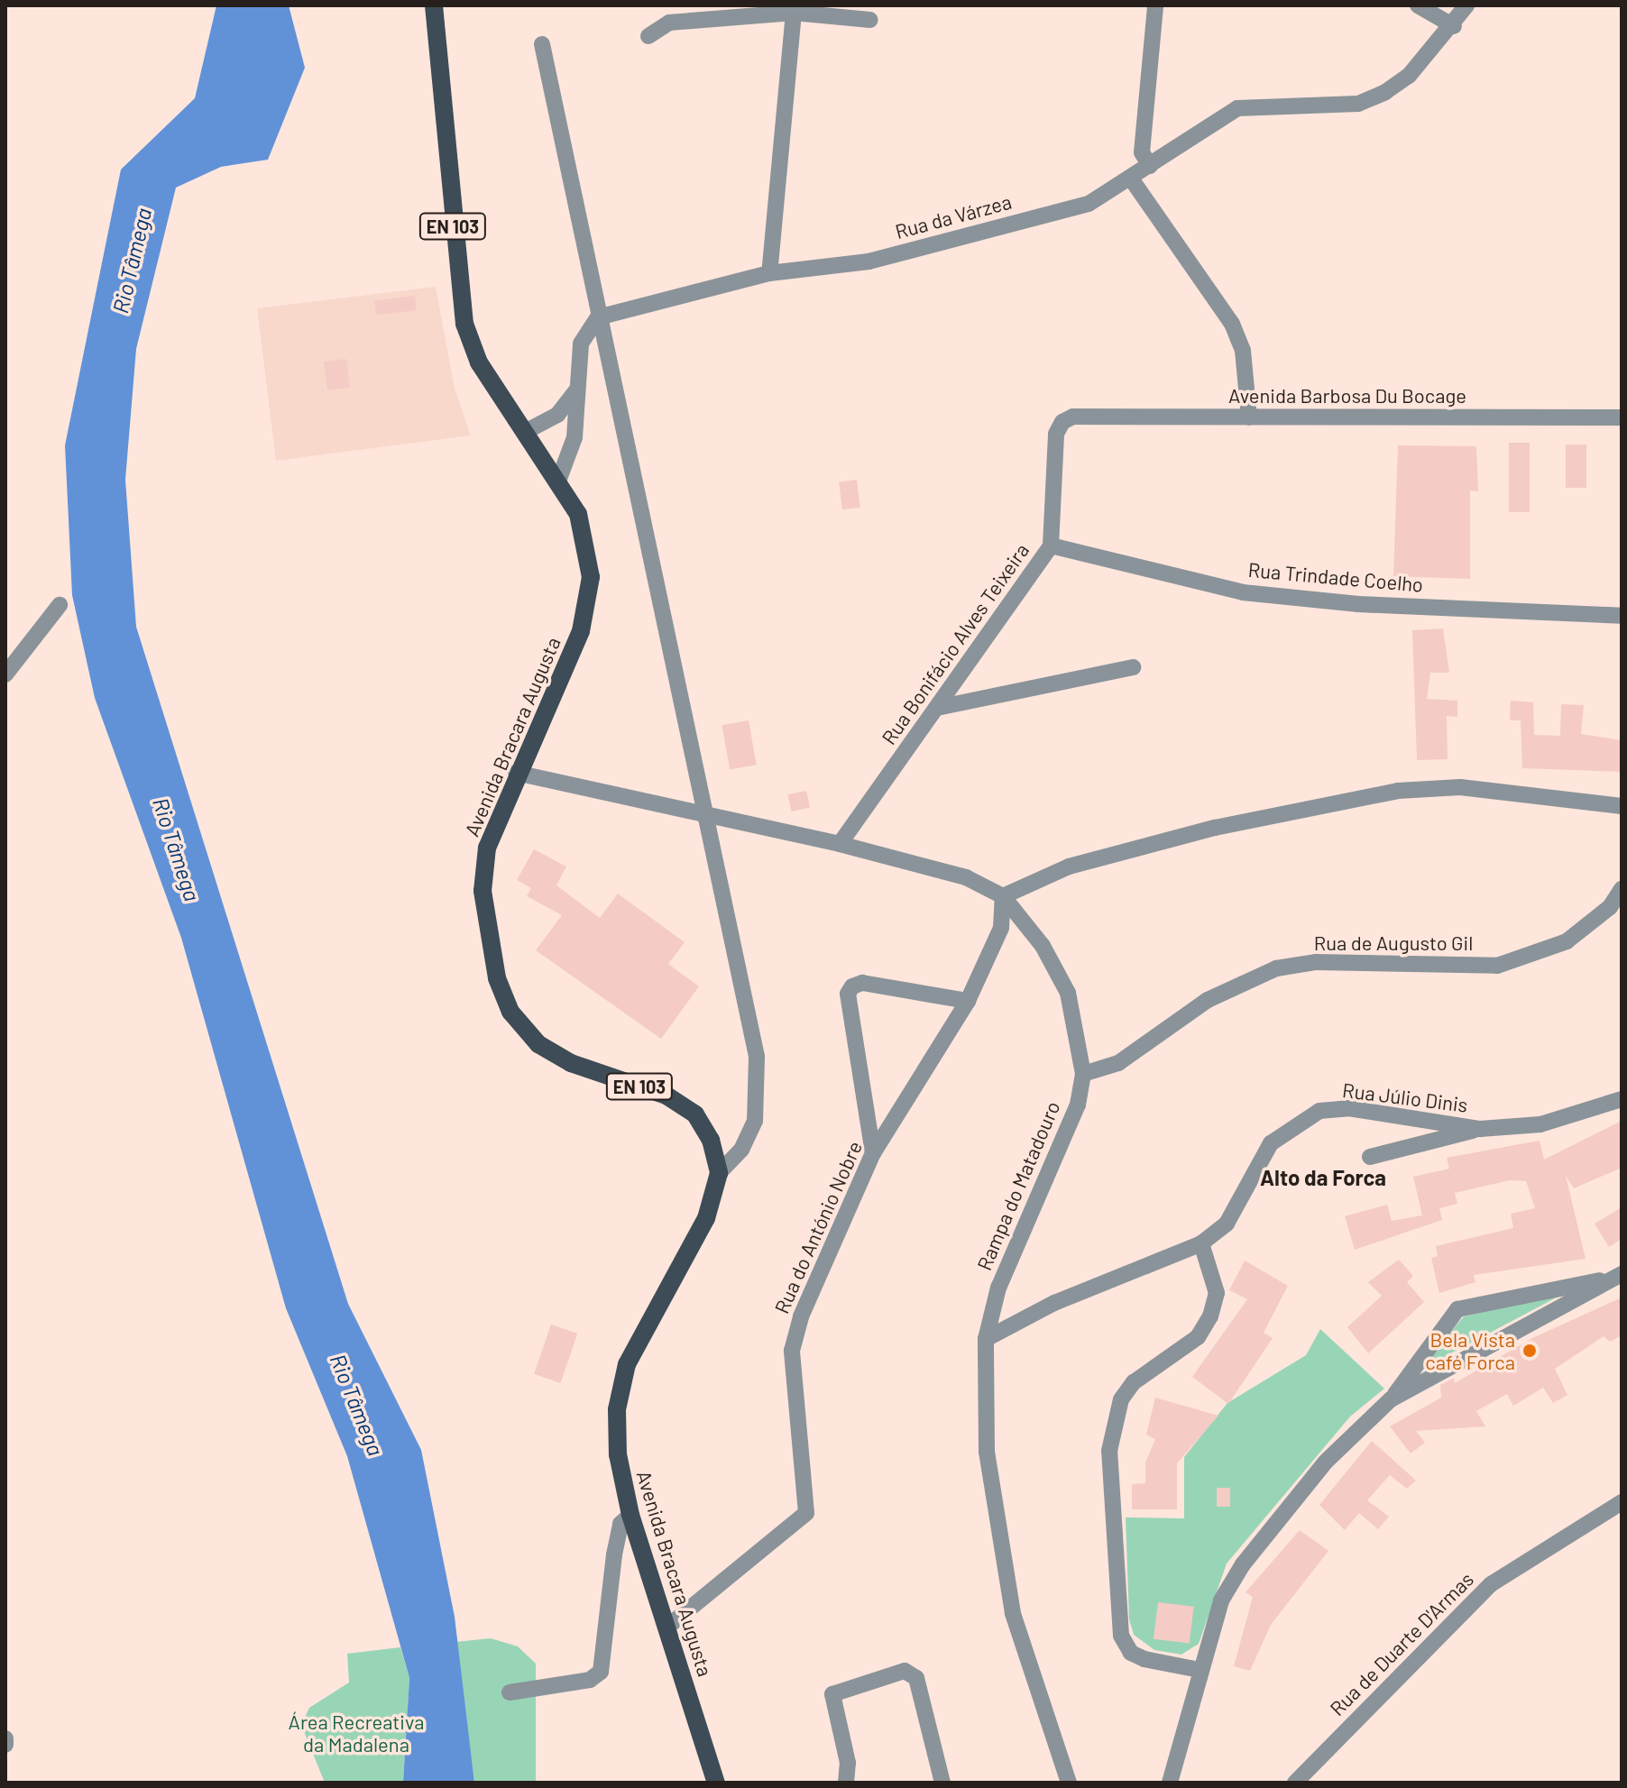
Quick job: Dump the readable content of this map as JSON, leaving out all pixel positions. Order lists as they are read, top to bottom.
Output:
{
  "streets": {
    "main road": ["EN 103", "Avenida Bracara Augusta"],
    "street": [
      "Rua da Várzea",
      "Avenida Barbosa Du Bocage",
      "Rua Trindade Coelho",
      "Rua Bonifácio Alves Teixeira",
      "Rua de Augusto Gil",
      "Rua Júlio Dinis",
      "Rampa do Matadouro",
      "Rua do António Nobre",
      "Rua de Duarte D'Armas"
    ]
  },
  "crossings": [
    ["EN 103", "Avenida Bracara Augusta"],
    ["Avenida Barbosa Du Bocage", "Rua Bonifácio Alves Teixeira"],
    ["Rua Trindade Coelho", "Rua Bonifácio Alves Teixeira"],
    ["Rua Bonifácio Alves Teixeira", "Rampa do Matadouro"],
    ["Avenida Bracara Augusta", "Rampa do Matadouro"],
    ["Avenida Bracara Augusta", "Rua do António Nobre"],
    ["Rua de Augusto Gil", "Rampa do Matadouro"],
    ["Rua Júlio Dinis", "Rampa do Matadouro"],
    ["Rampa do Matadouro", "Rua do António Nobre"]
  ],
  "districts": ["Alto da Forca"],
  "water": ["Rio Tâmega"],
  "parks": ["Área Recreativa da Madalena"],
  "places": ["Bela Vista café Forca"]
}
